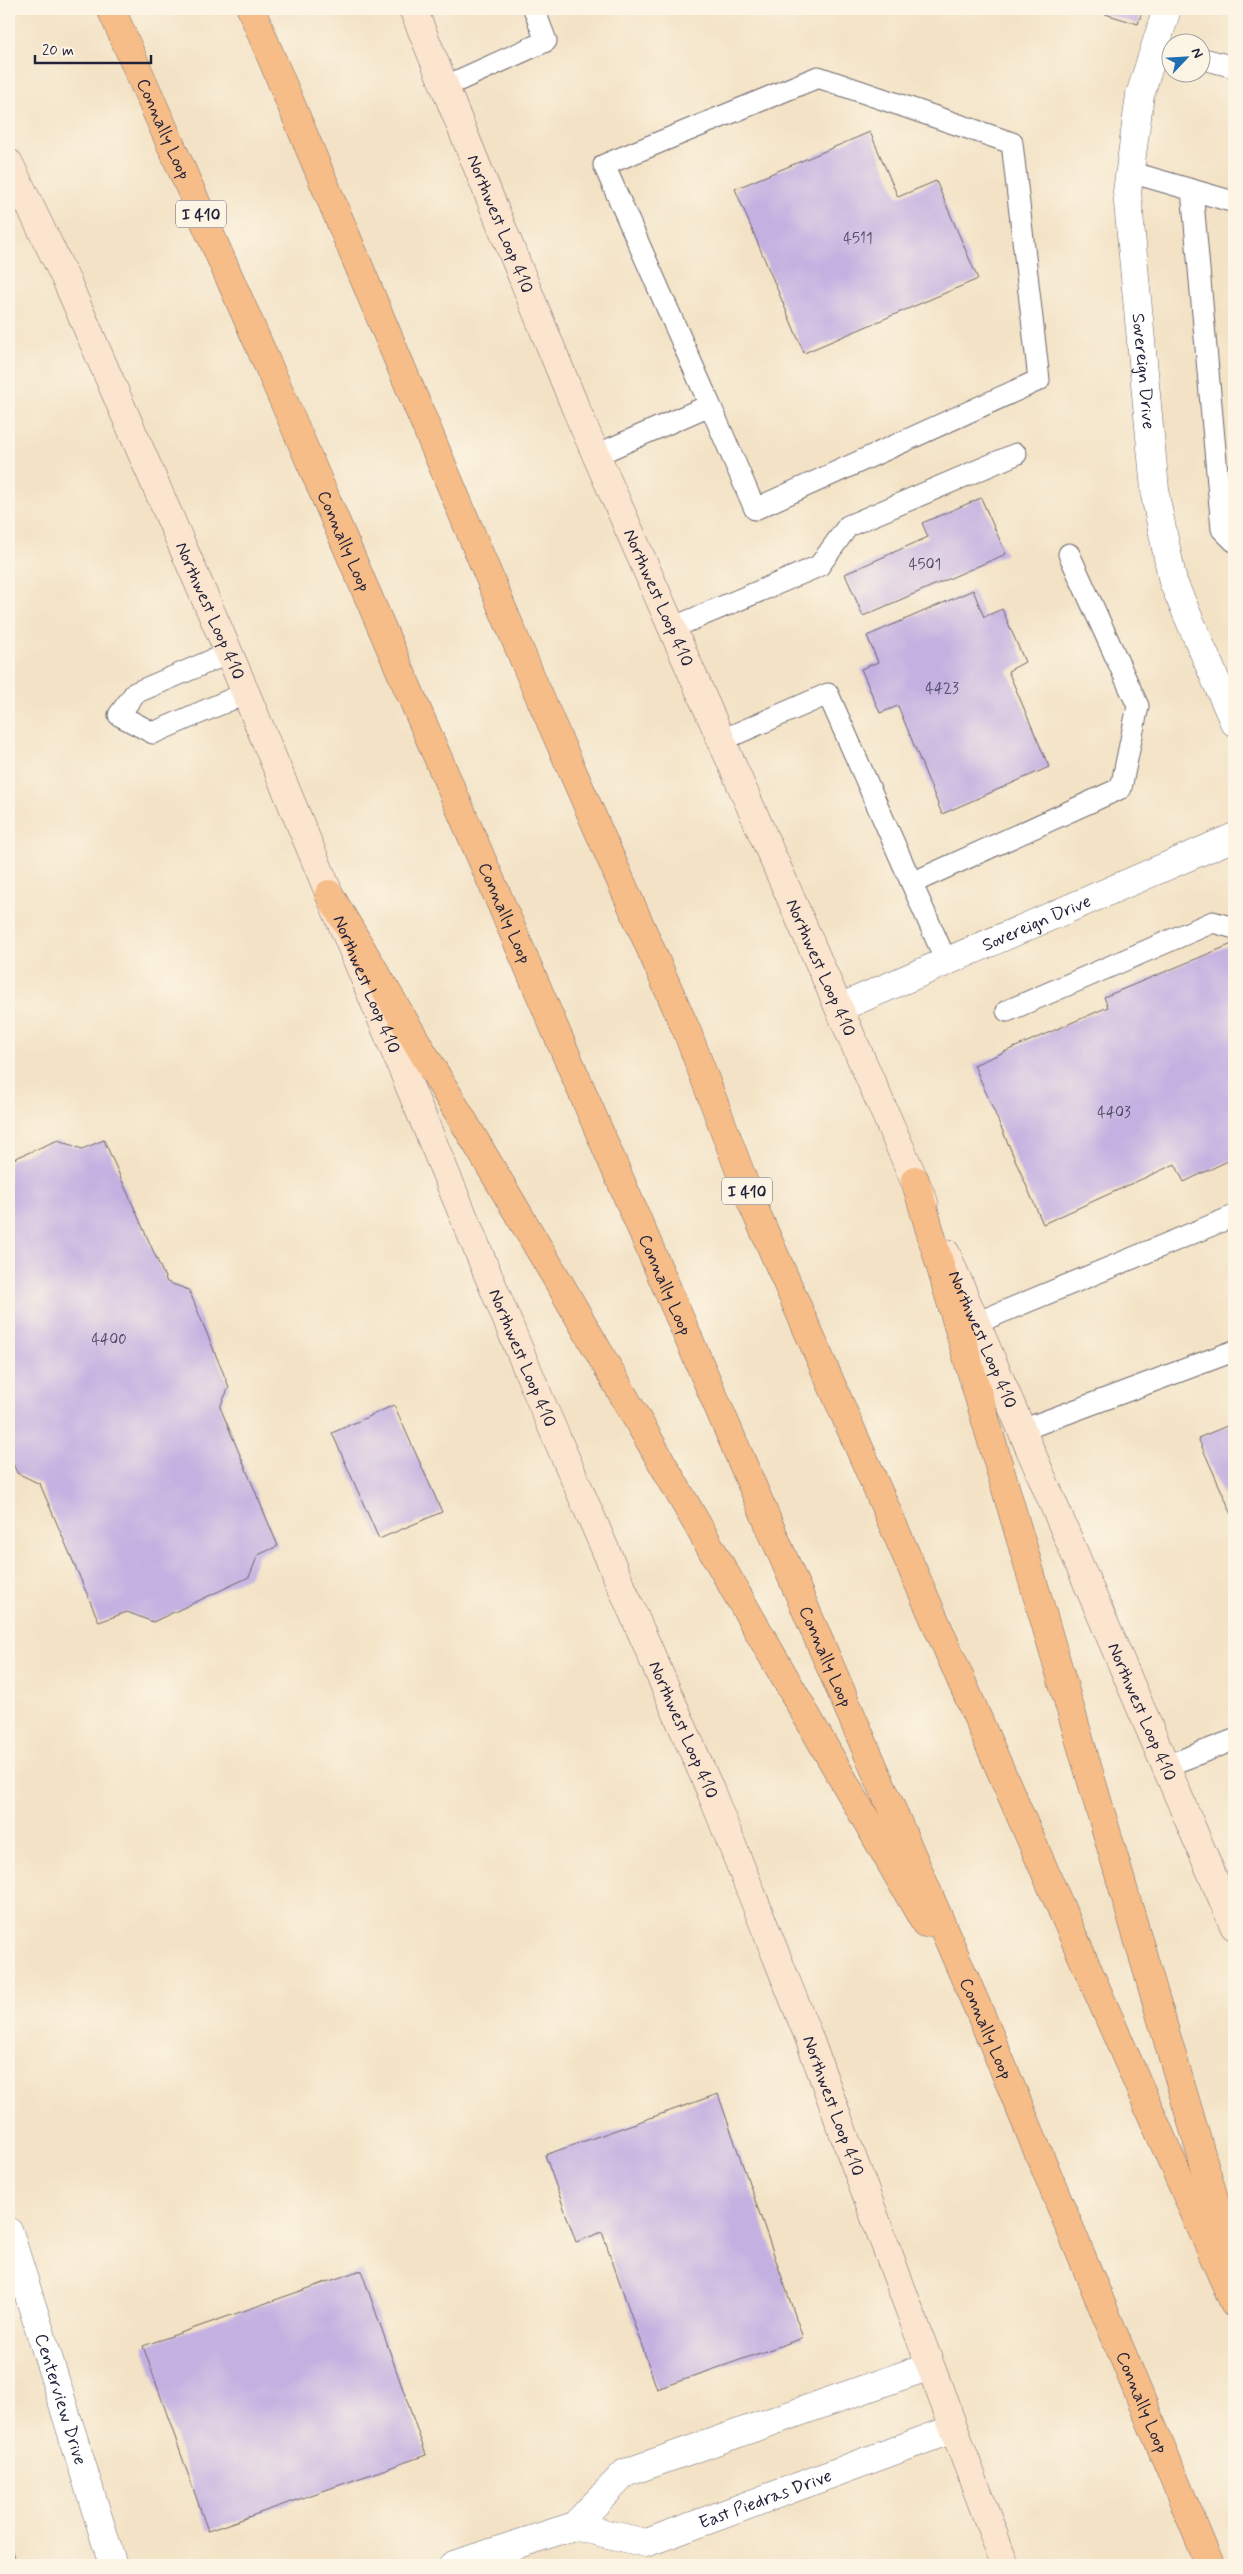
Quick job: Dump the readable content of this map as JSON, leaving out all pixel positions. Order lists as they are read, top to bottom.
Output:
{
  "streets": {
    "highway": ["Connally Loop", "I 410"],
    "main road": ["Northwest Loop 410"],
    "street": ["Sovereign Drive", "Centerview Drive", "East Piedras Drive"]
  },
  "crossings": [
    ["Northwest Loop 410", "Sovereign Drive"],
    ["Northwest Loop 410", "East Piedras Drive"]
  ],
  "house_numbers": [
    "4511",
    "4501",
    "4423",
    "4403",
    "4400"
  ],
  "scale_bar": "20 m",
  "north": "top right"
}
